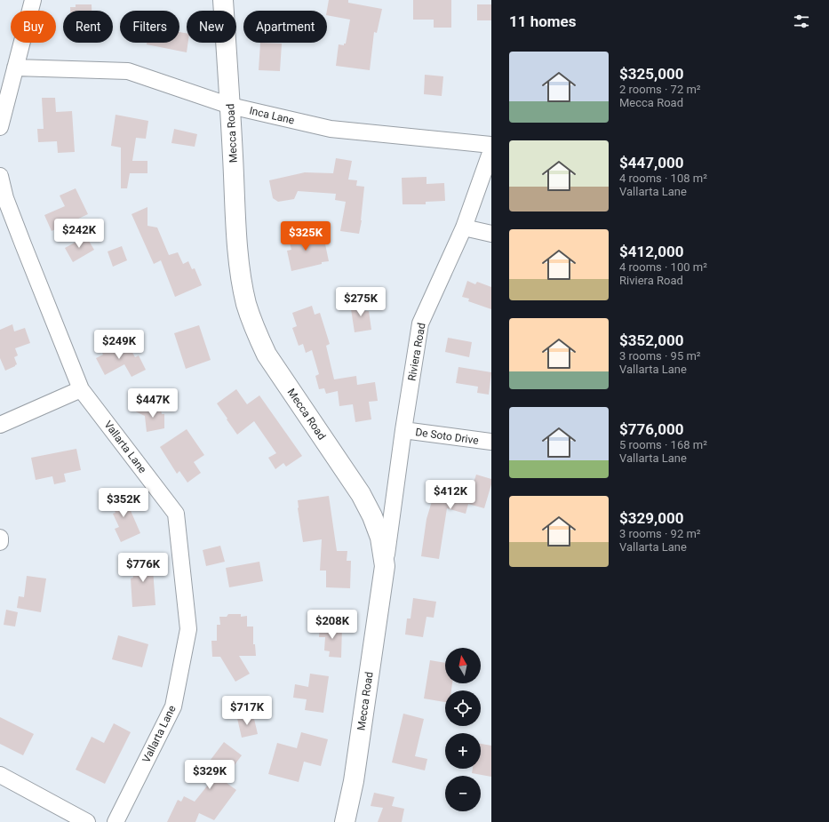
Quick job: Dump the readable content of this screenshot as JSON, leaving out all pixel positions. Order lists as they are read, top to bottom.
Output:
{
  "streets": {
    "street": [
      "Inca Lane",
      "Mecca Road",
      "Riviera Road",
      "De Soto Drive",
      "Vallarta Lane"
    ]
  },
  "crossings": [
    ["Inca Lane", "Mecca Road"],
    ["Mecca Road", "Riviera Road"],
    ["Riviera Road", "De Soto Drive"]
  ],
  "north": "top",
  "page": {
    "heading": "11 homes",
    "chip": [
      "Buy",
      "Rent",
      "Filters",
      "New",
      "Apartment"
    ],
    "list": [
      {
        "name": "$325,000",
        "note": "2 rooms · 72 m² · Mecca Road"
      },
      {
        "name": "$447,000",
        "note": "4 rooms · 108 m² · Vallarta Lane"
      },
      {
        "name": "$412,000",
        "note": "4 rooms · 100 m² · Riviera Road"
      },
      {
        "name": "$352,000",
        "note": "3 rooms · 95 m² · Vallarta Lane"
      },
      {
        "name": "$776,000",
        "note": "5 rooms · 168 m² · Vallarta Lane"
      },
      {
        "name": "$329,000",
        "note": "3 rooms · 92 m² · Vallarta Lane"
      }
    ],
    "price": [
      "$242K",
      "$325K",
      "$275K",
      "$249K",
      "$447K",
      "$412K",
      "$352K",
      "$776K",
      "$208K",
      "$717K",
      "$329K"
    ],
    "map_buttons": ["+", "−"]
  }
}
